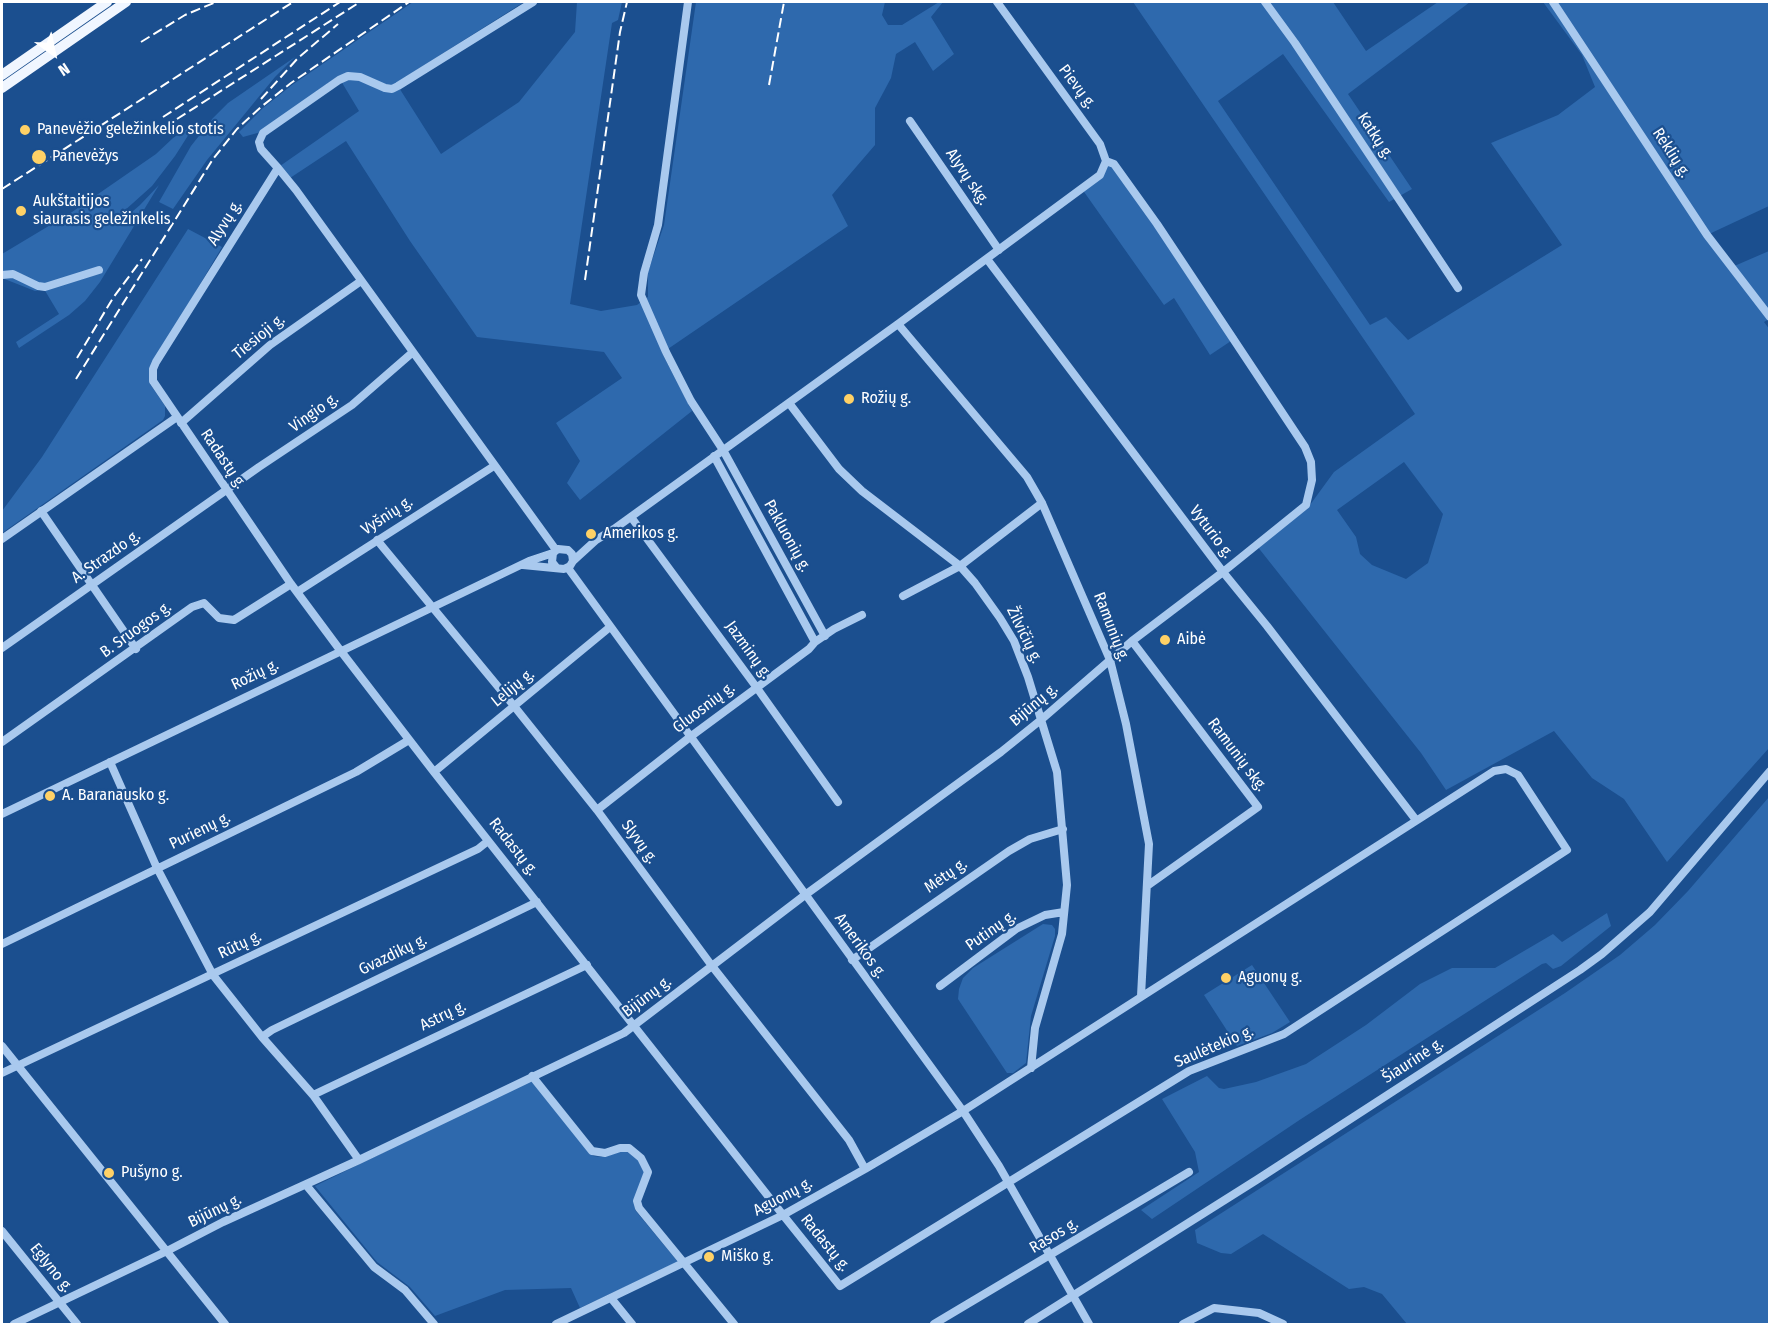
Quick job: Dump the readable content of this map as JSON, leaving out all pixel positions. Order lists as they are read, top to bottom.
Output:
{
  "streets": {
    "street": [
      "Pievų g.",
      "Katkų g.",
      "Rėklių g.",
      "Alyvų skg.",
      "Alyvų g.",
      "Tiesioji g.",
      "Vingio g.",
      "Radastų g.",
      "Vyšnių g.",
      "Vyturio g.",
      "Pakluonių g.",
      "A. Strazdo g.",
      "Ramunių g.",
      "B. Sruogos g.",
      "Žilvičių g.",
      "Jazminų g.",
      "Rožių g.",
      "Lelijų g.",
      "Bijūnų g.",
      "Gluosnių g.",
      "Ramunių skg.",
      "Purienų g.",
      "Slyvų g.",
      "Mėtų g.",
      "Putinų g.",
      "Rūtų g.",
      "Amerikos g.",
      "Gvazdikų g.",
      "Astrų g.",
      "Saulėtekio g.",
      "Šiaurinė g.",
      "Aguonų g.",
      "Rasos g.",
      "Eglyno g."
    ]
  },
  "crossings": [
    ["Pievų g.", "Vyturio g."],
    ["Pievų g.", "Bijūnų g."],
    ["Alyvų g.", "Tiesioji g."],
    ["Alyvų g.", "Radastų g."],
    ["Tiesioji g.", "Radastų g."],
    ["Vingio g.", "Radastų g."],
    ["Vingio g.", "A. Strazdo g."],
    ["Radastų g.", "Vyšnių g."],
    ["Radastų g.", "A. Strazdo g."],
    ["Radastų g.", "B. Sruogos g."],
    ["Radastų g.", "Rožių g."],
    ["Radastų g.", "Lelijų g."],
    ["Radastų g.", "Bijūnų g."],
    ["Radastų g.", "Purienų g."],
    ["Radastų g.", "Rūtų g."],
    ["Radastų g.", "Gvazdikų g."],
    ["Radastų g.", "Astrų g."],
    ["Radastų g.", "Saulėtekio g."],
    ["Radastų g.", "Aguonų g."],
    ["Vyšnių g.", "Slyvų g."],
    ["Vyturio g.", "Bijūnų g."],
    ["Vyturio g.", "Aguonų g."],
    ["Pakluonių g.", "Gluosnių g."],
    ["Ramunių g.", "Bijūnų g."],
    ["Ramunių g.", "Ramunių skg."],
    ["Ramunių g.", "Aguonų g."],
    ["Žilvičių g.", "Bijūnų g."],
    ["Žilvičių g.", "Mėtų g."],
    ["Žilvičių g.", "Putinų g."],
    ["Žilvičių g.", "Aguonų g."],
    ["Jazminų g.", "Gluosnių g."],
    ["Rožių g.", "Slyvų g."],
    ["Rožių g.", "Amerikos g."],
    ["Lelijų g.", "Slyvų g."],
    ["Lelijų g.", "Amerikos g."],
    ["Bijūnų g.", "Ramunių skg."],
    ["Bijūnų g.", "Slyvų g."],
    ["Bijūnų g.", "Amerikos g."],
    ["Bijūnų g.", "Eglyno g."],
    ["Gluosnių g.", "Slyvų g."],
    ["Gluosnių g.", "Amerikos g."],
    ["Slyvų g.", "Aguonų g."],
    ["Mėtų g.", "Amerikos g."],
    ["Amerikos g.", "Saulėtekio g."],
    ["Amerikos g.", "Šiaurinė g."],
    ["Amerikos g.", "Aguonų g."],
    ["Amerikos g.", "Rasos g."],
    ["Saulėtekio g.", "Aguonų g."]
  ],
  "places": [
    "Panevėžio geležinkelio stotis",
    "Panevėžys",
    "Aukštaitijos siaurasis geležinkelis",
    "Rožių g.",
    "Amerikos g.",
    "Aibė",
    "A. Baranausko g.",
    "Aguonų g.",
    "Pušyno g.",
    "Miško g."
  ],
  "north": "bottom right"
}
